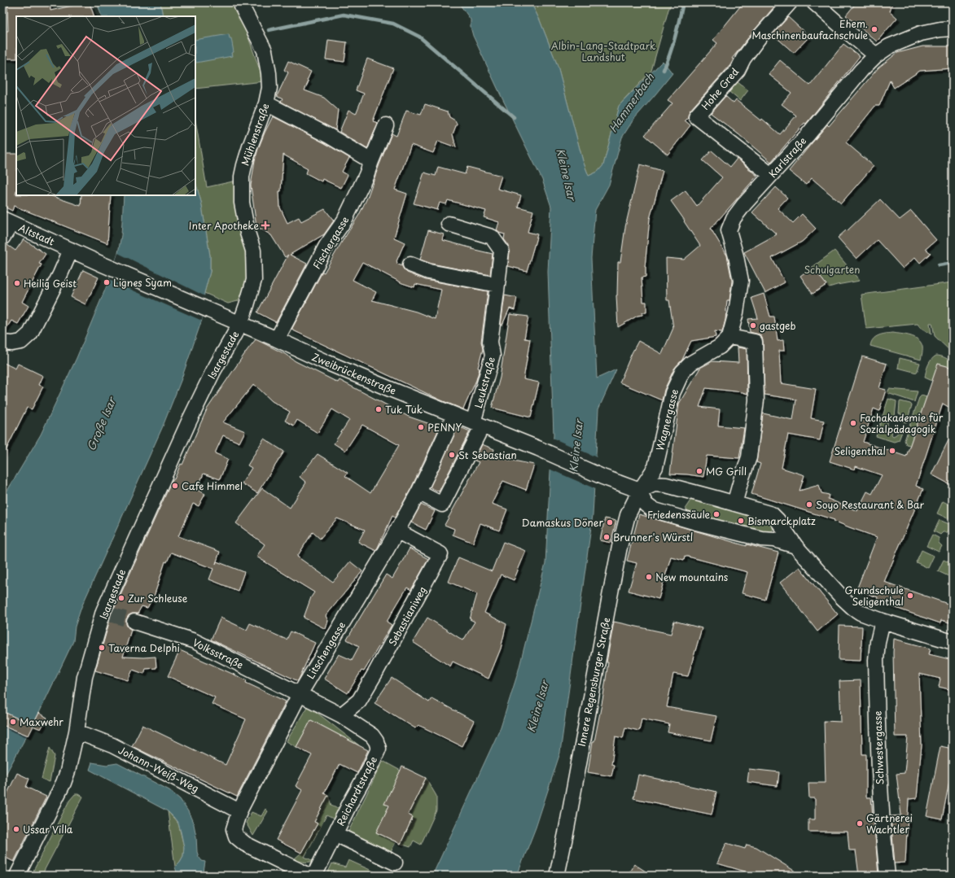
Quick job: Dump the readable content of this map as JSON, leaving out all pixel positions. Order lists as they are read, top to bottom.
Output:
{
  "streets": {
    "street": [
      "Hohe Gred",
      "Mühlenstraße",
      "Karlstraße",
      "Altstadt",
      "Fischergasse",
      "Isargestade",
      "Zweibrückenstraße",
      "Leukstraße",
      "Wagnergasse",
      "Sebastianiweg",
      "Litschengasse",
      "Volksstraße",
      "Innere Regensburger Straße",
      "Schwestergasse",
      "Johann-Weiß-Weg",
      "Reichardtstraße"
    ]
  },
  "crossings": [
    ["Hohe Gred", "Karlstraße"],
    ["Mühlenstraße", "Isargestade"],
    ["Mühlenstraße", "Zweibrückenstraße"],
    ["Karlstraße", "Wagnergasse"],
    ["Altstadt", "Zweibrückenstraße"],
    ["Fischergasse", "Zweibrückenstraße"],
    ["Isargestade", "Zweibrückenstraße"],
    ["Isargestade", "Johann-Weiß-Weg"],
    ["Zweibrückenstraße", "Leukstraße"],
    ["Zweibrückenstraße", "Wagnergasse"],
    ["Zweibrückenstraße", "Litschengasse"],
    ["Zweibrückenstraße", "Innere Regensburger Straße"],
    ["Wagnergasse", "Innere Regensburger Straße"],
    ["Sebastianiweg", "Litschengasse"],
    ["Sebastianiweg", "Reichardtstraße"],
    ["Litschengasse", "Volksstraße"],
    ["Litschengasse", "Johann-Weiß-Weg"],
    ["Litschengasse", "Reichardtstraße"],
    ["Volksstraße", "Reichardtstraße"]
  ],
  "water": ["Hammerbach", "Kleine Isar", "Große Isar"],
  "parks": ["Albin-Lang-Stadtpark Landshut", "Schulgarten"],
  "places": {
    "other": [
      "Ehem. Maschinenbaufachschule",
      "Lignes Syam",
      "Heilig Geist",
      "gastgeb",
      "Tuk Tuk",
      "Fachakademie für Sozialpädagogik",
      "PENNY",
      "Seligenthal",
      "St Sebastian",
      "MG Grill",
      "Cafe Himmel",
      "Soyo Restaurant & Bar",
      "Friedenssäule",
      "Bismarckplatz",
      "Damaskus Döner",
      "Brunner's Würstl",
      "New mountains",
      "Grundschule Seligenthal",
      "Zur Schleuse",
      "Taverna Delphi",
      "Maxwehr",
      "Gärtnerei Wachtler",
      "Ussar Villa"
    ],
    "health": ["Inter Apotheke"]
  }
}
